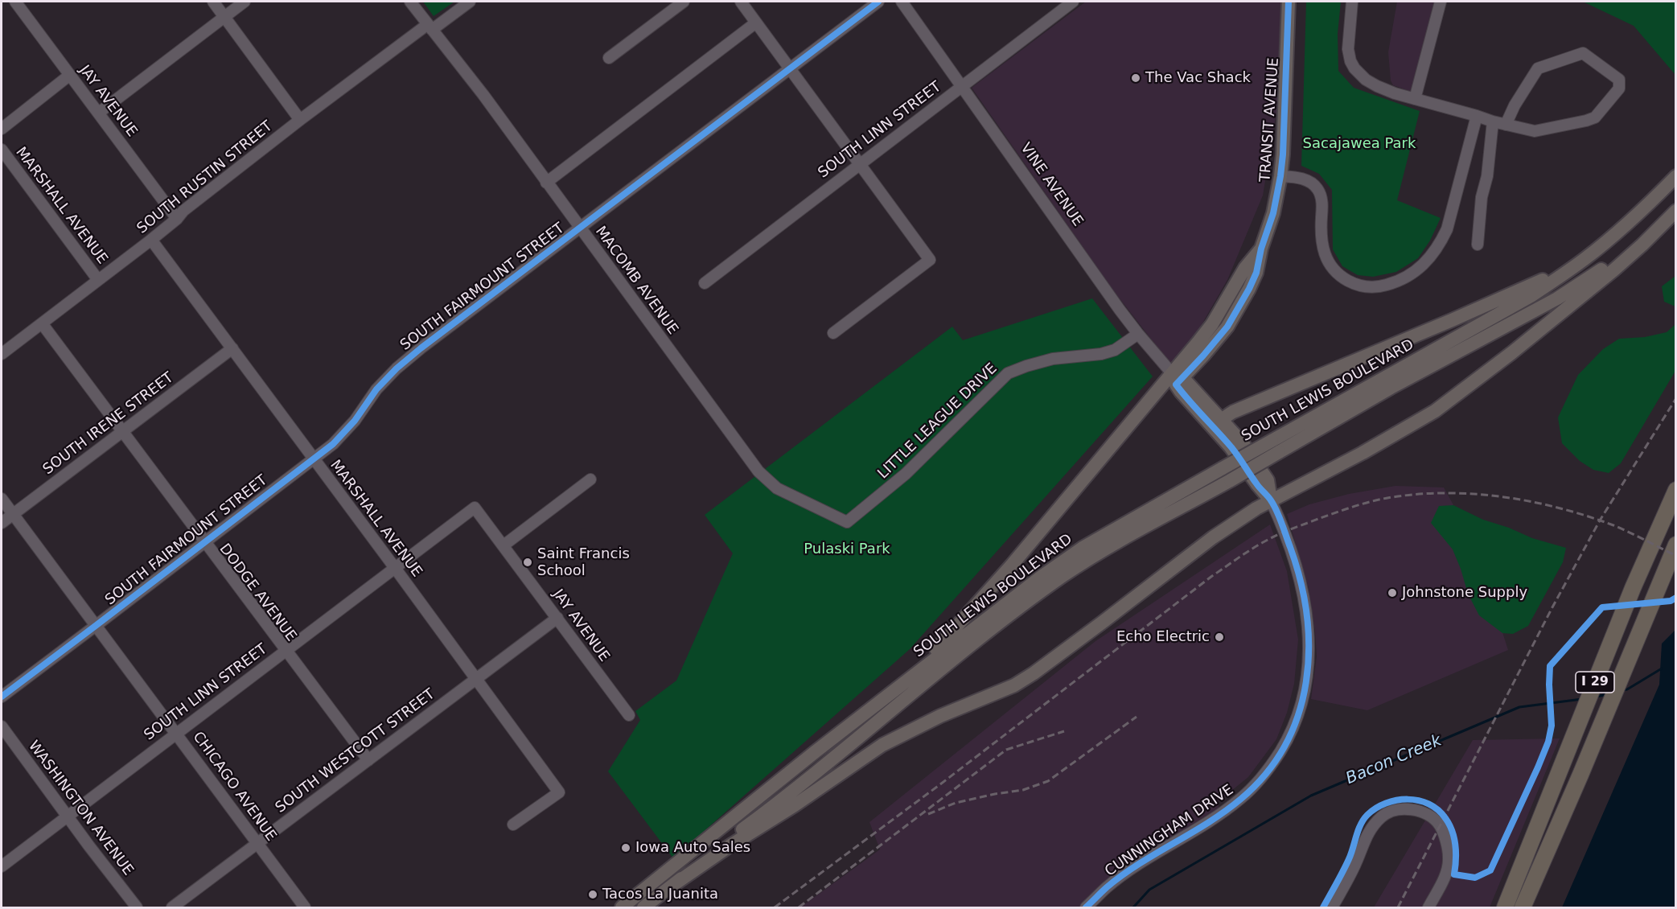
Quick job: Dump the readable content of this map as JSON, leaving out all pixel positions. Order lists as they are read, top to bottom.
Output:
{
  "streets": {
    "highway": ["I 29"],
    "main road": ["TRANSIT AVENUE", "SOUTH LEWIS BOULEVARD", "CUNNINGHAM DRIVE"],
    "street": [
      "JAY AVENUE",
      "SOUTH LINN STREET",
      "SOUTH RUSTIN STREET",
      "VINE AVENUE",
      "MARSHALL AVENUE",
      "MACOMB AVENUE",
      "SOUTH FAIRMOUNT STREET",
      "LITTLE LEAGUE DRIVE",
      "SOUTH IRENE STREET",
      "DODGE AVENUE",
      "SOUTH WESTCOTT STREET",
      "CHICAGO AVENUE",
      "WASHINGTON AVENUE"
    ]
  },
  "crossings": [
    ["JAY AVENUE", "SOUTH LINN STREET"],
    ["JAY AVENUE", "SOUTH RUSTIN STREET"],
    ["JAY AVENUE", "SOUTH WESTCOTT STREET"],
    ["TRANSIT AVENUE", "VINE AVENUE"],
    ["TRANSIT AVENUE", "SOUTH LEWIS BOULEVARD"],
    ["TRANSIT AVENUE", "CUNNINGHAM DRIVE"],
    ["SOUTH LINN STREET", "VINE AVENUE"],
    ["SOUTH LINN STREET", "MARSHALL AVENUE"],
    ["SOUTH LINN STREET", "DODGE AVENUE"],
    ["SOUTH LINN STREET", "CHICAGO AVENUE"],
    ["SOUTH LINN STREET", "WASHINGTON AVENUE"],
    ["SOUTH RUSTIN STREET", "MARSHALL AVENUE"],
    ["SOUTH RUSTIN STREET", "MACOMB AVENUE"],
    ["SOUTH RUSTIN STREET", "DODGE AVENUE"],
    ["VINE AVENUE", "LITTLE LEAGUE DRIVE"],
    ["VINE AVENUE", "CUNNINGHAM DRIVE"],
    ["MARSHALL AVENUE", "SOUTH FAIRMOUNT STREET"],
    ["MARSHALL AVENUE", "SOUTH IRENE STREET"],
    ["MARSHALL AVENUE", "SOUTH WESTCOTT STREET"],
    ["MACOMB AVENUE", "SOUTH FAIRMOUNT STREET"],
    ["MACOMB AVENUE", "LITTLE LEAGUE DRIVE"],
    ["SOUTH FAIRMOUNT STREET", "DODGE AVENUE"],
    ["SOUTH FAIRMOUNT STREET", "CHICAGO AVENUE"],
    ["SOUTH IRENE STREET", "DODGE AVENUE"],
    ["SOUTH IRENE STREET", "CHICAGO AVENUE"],
    ["DODGE AVENUE", "SOUTH WESTCOTT STREET"],
    ["SOUTH WESTCOTT STREET", "CHICAGO AVENUE"]
  ],
  "water": ["Bacon Creek"],
  "parks": ["Sacajawea Park", "Pulaski Park"],
  "places": [
    "The Vac Shack",
    "Saint Francis School",
    "Johnstone Supply",
    "Echo Electric",
    "Iowa Auto Sales",
    "Tacos La Juanita"
  ]
}
